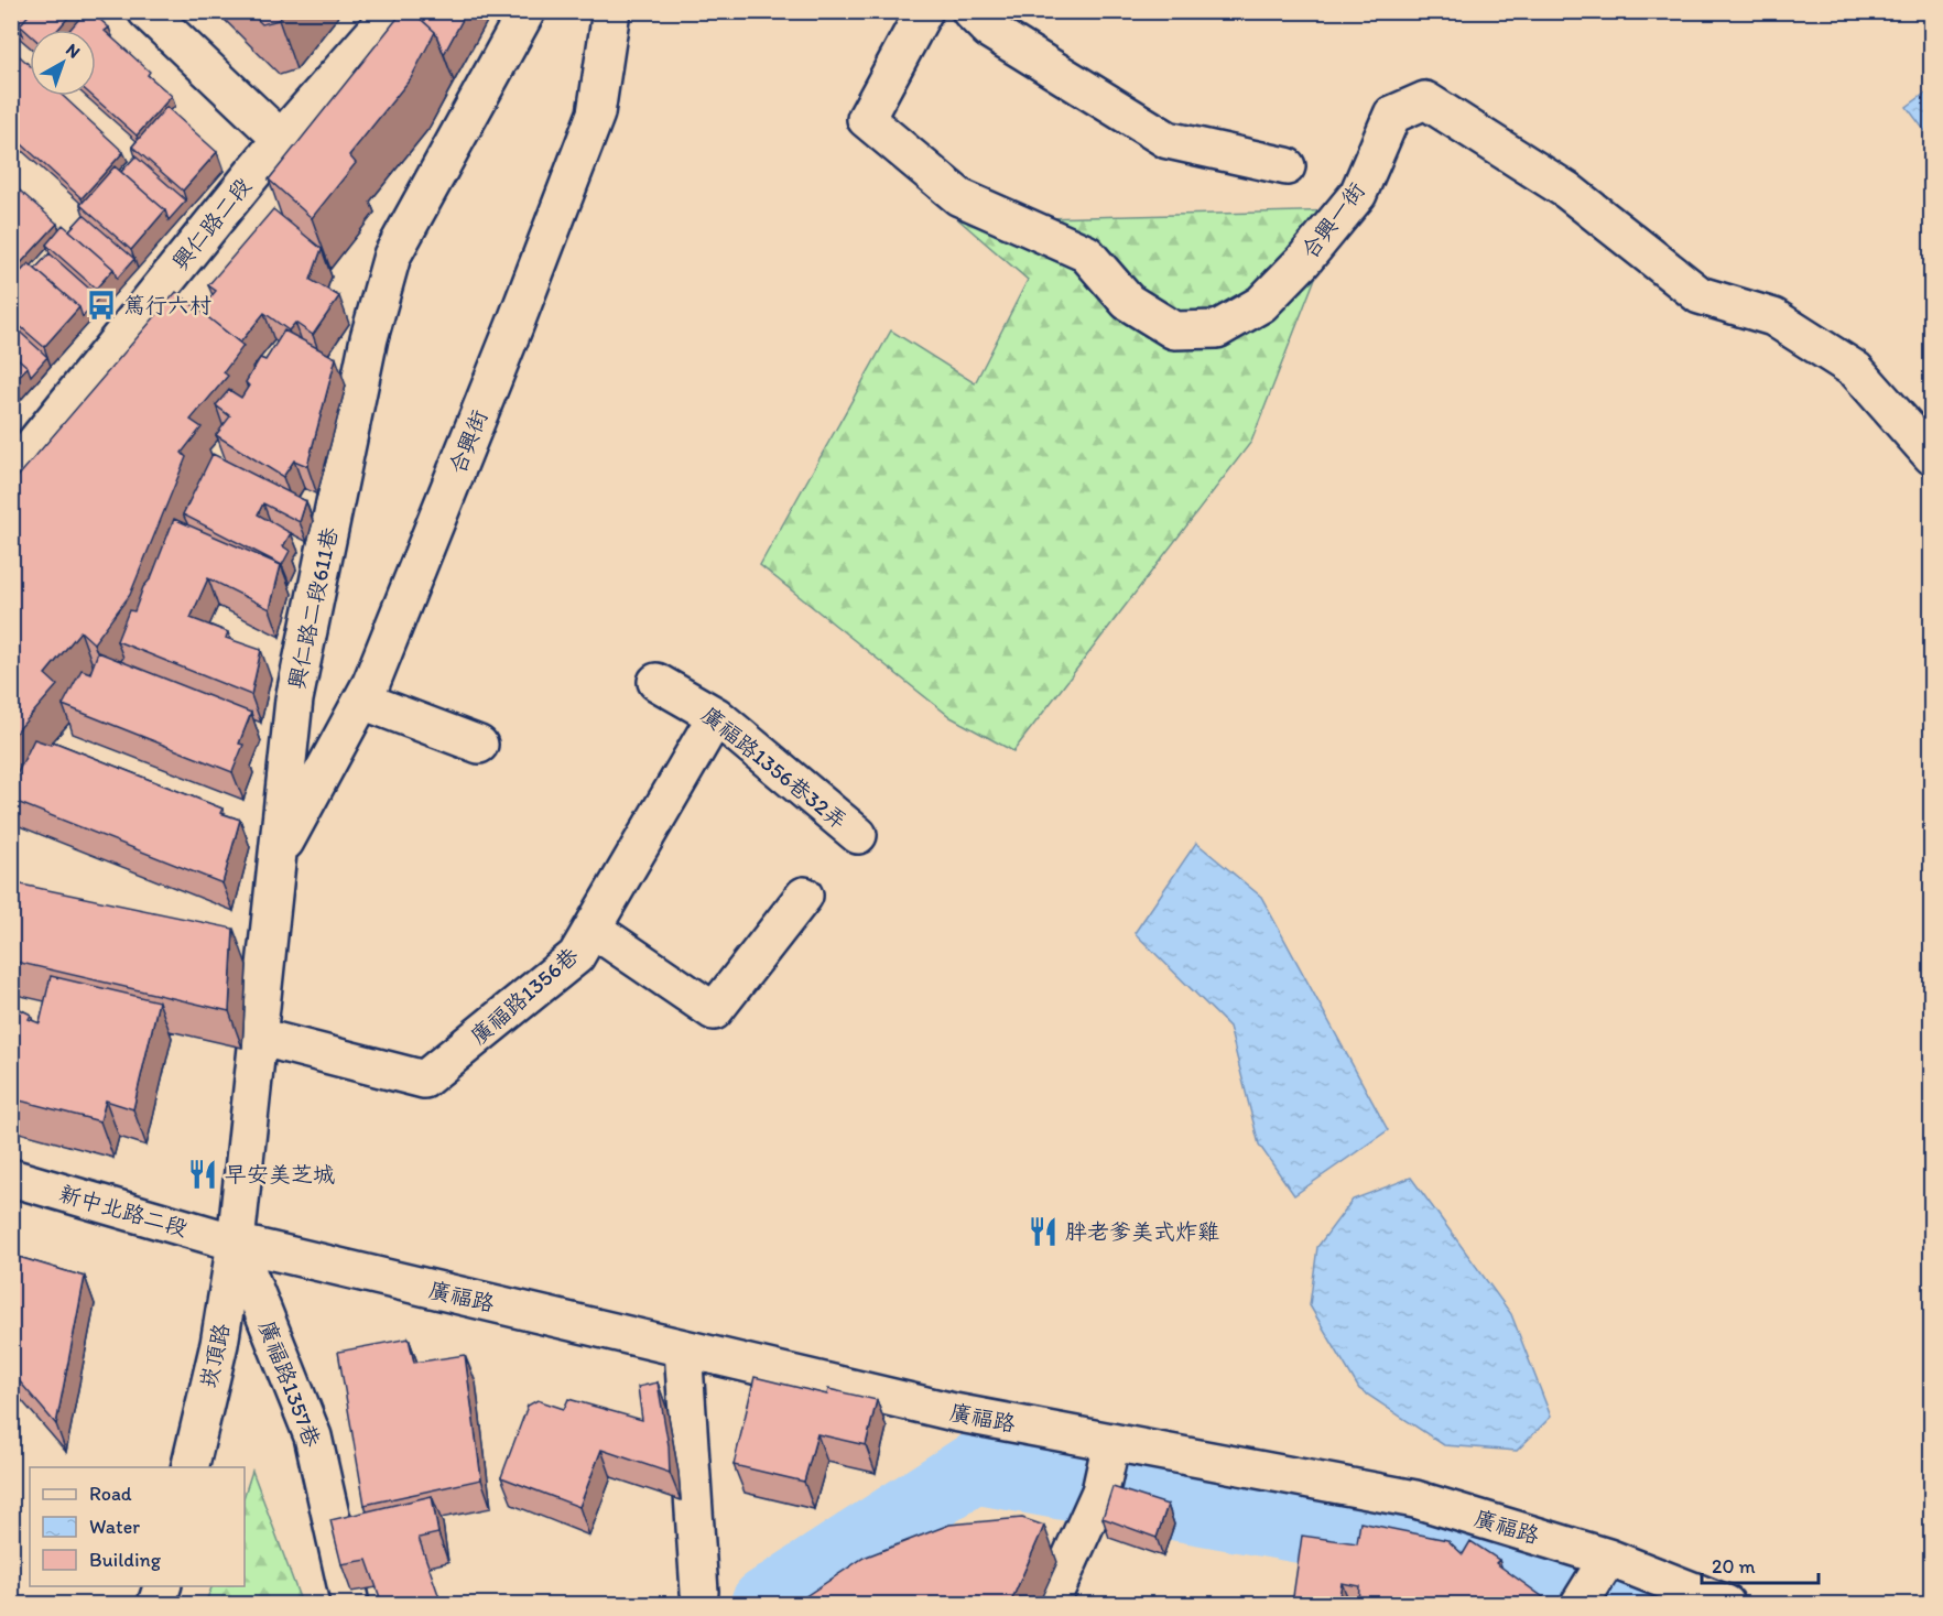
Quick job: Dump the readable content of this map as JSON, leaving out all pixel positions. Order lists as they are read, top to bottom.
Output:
{
  "streets": {
    "street": [
      "合興一街",
      "興仁路二段",
      "合興街",
      "興仁路二段611巷",
      "廣福路1356巷32弄",
      "廣福路1356巷",
      "新中北路二段",
      "廣福路",
      "崁頂路",
      "廣福路1357巷"
    ]
  },
  "crossings": [
    ["合興街", "興仁路二段611巷"],
    ["興仁路二段611巷", "廣福路1356巷"],
    ["興仁路二段611巷", "新中北路二段"],
    ["興仁路二段611巷", "廣福路"],
    ["興仁路二段611巷", "崁頂路"],
    ["興仁路二段611巷", "廣福路1357巷"],
    ["廣福路1356巷32弄", "廣福路1356巷"],
    ["新中北路二段", "廣福路"],
    ["新中北路二段", "崁頂路"],
    ["新中北路二段", "廣福路1357巷"],
    ["廣福路", "崁頂路"],
    ["廣福路", "廣福路1357巷"],
    ["崁頂路", "廣福路1357巷"]
  ],
  "places": {
    "bus stop": ["篤行六村"],
    "restaurant": ["早安美芝城", "胖老爹美式炸雞"]
  },
  "legend": ["Road", "Water", "Building"],
  "scale_bar": "20 m",
  "north": "top right"
}
